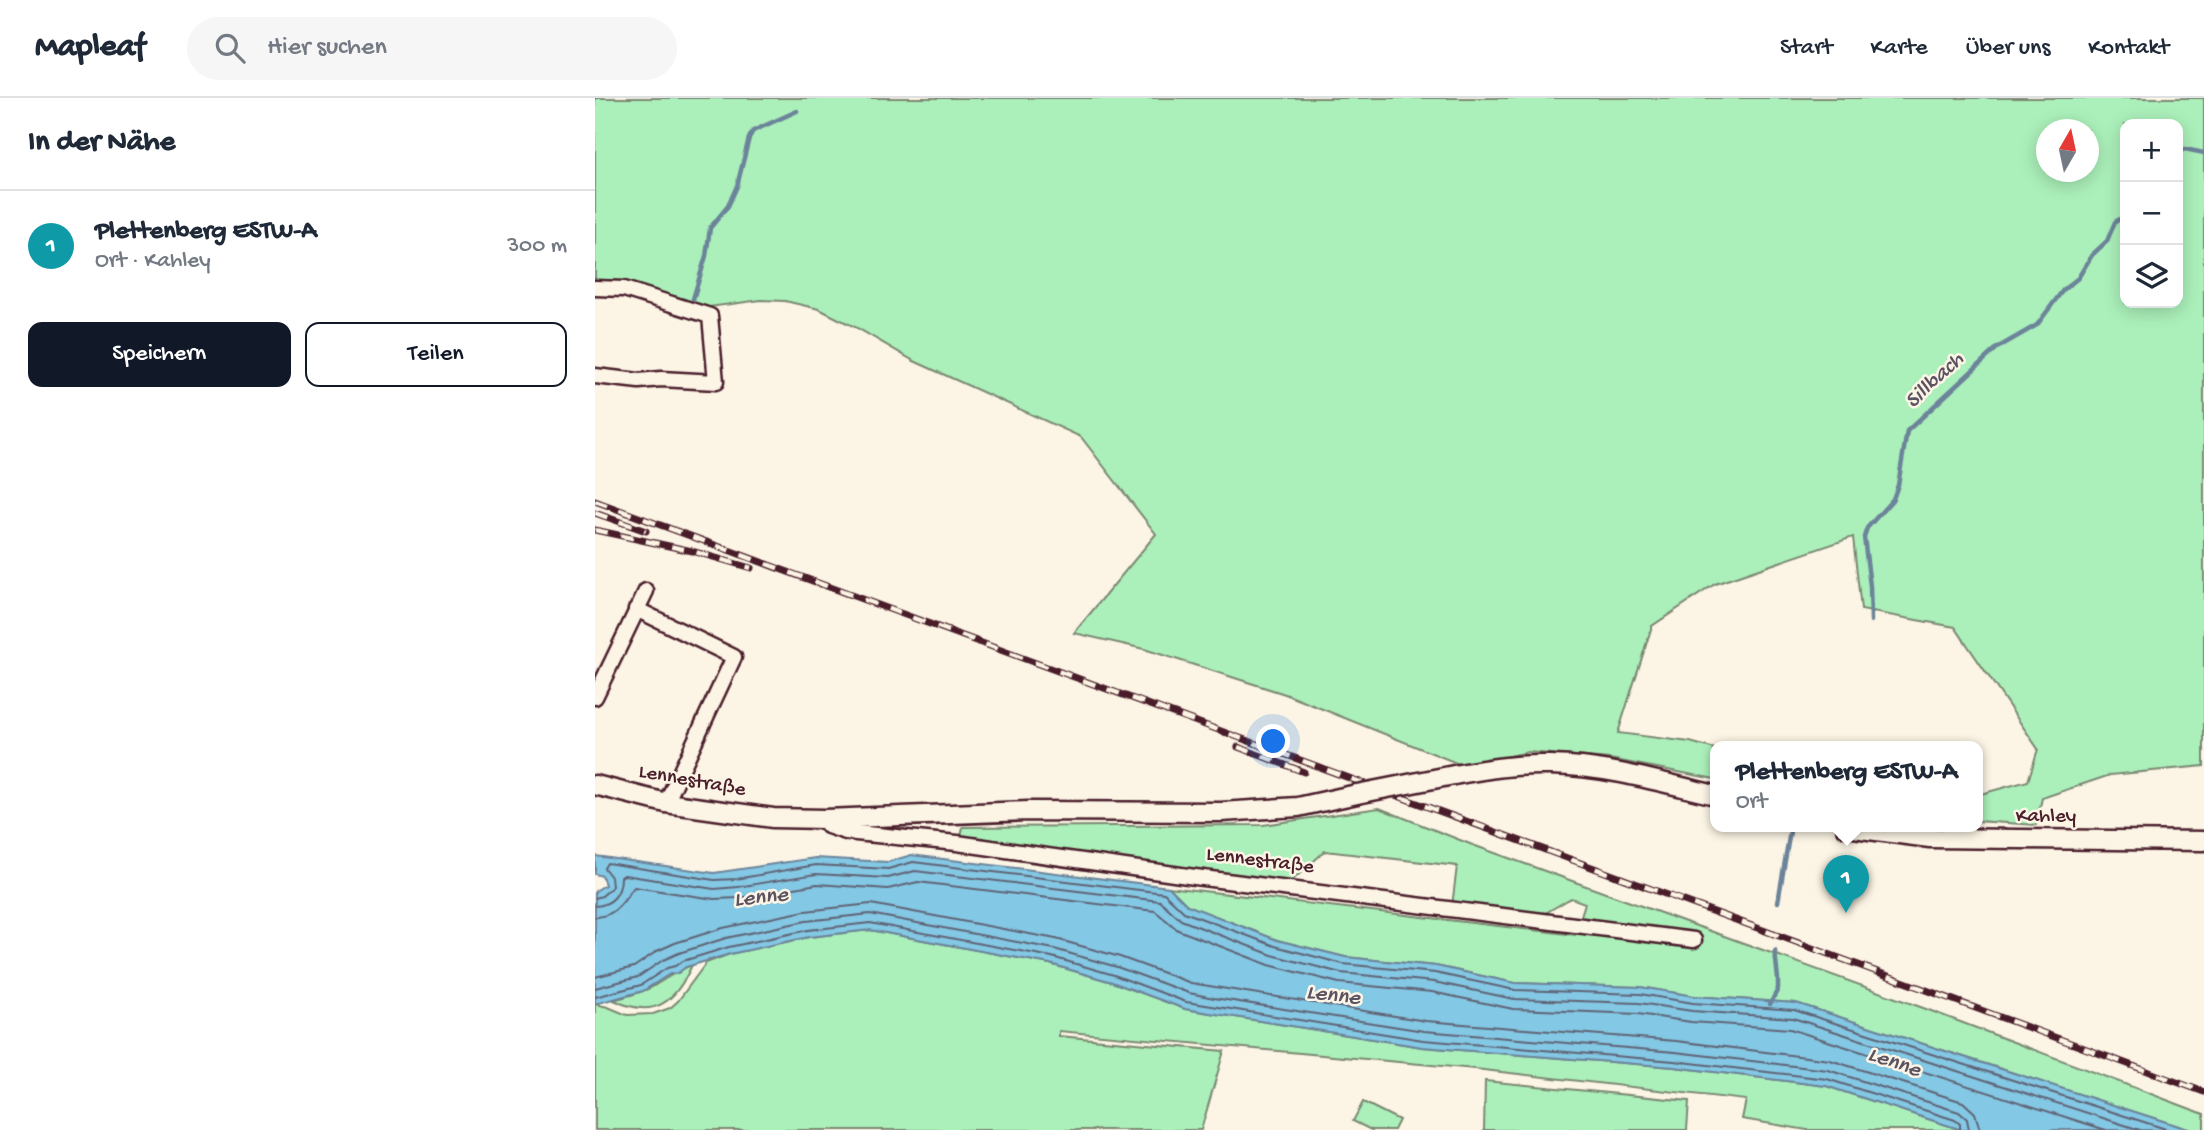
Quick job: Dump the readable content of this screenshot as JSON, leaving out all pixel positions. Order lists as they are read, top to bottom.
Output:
{
  "streets": {
    "main road": ["Lennestraße", "Kahley"]
  },
  "water": ["Sillbach", "Lenne"],
  "north": "top",
  "page": {
    "header": "Mapleaf",
    "search": "Hier suchen",
    "nav": [
      "Start",
      "Karte",
      "Über uns",
      "Kontakt"
    ],
    "heading": "In der Nähe",
    "map_buttons": ["+", "−"],
    "list": [
      {
        "mark": "1",
        "name": "Plettenberg ESTW-A",
        "note": "Ort · Kahley",
        "value": "300 m"
      }
    ],
    "buttons": ["Speichern", "Teilen"],
    "popup": ["Plettenberg ESTW-A", "Ort"],
    "pins": "1"
  }
}
